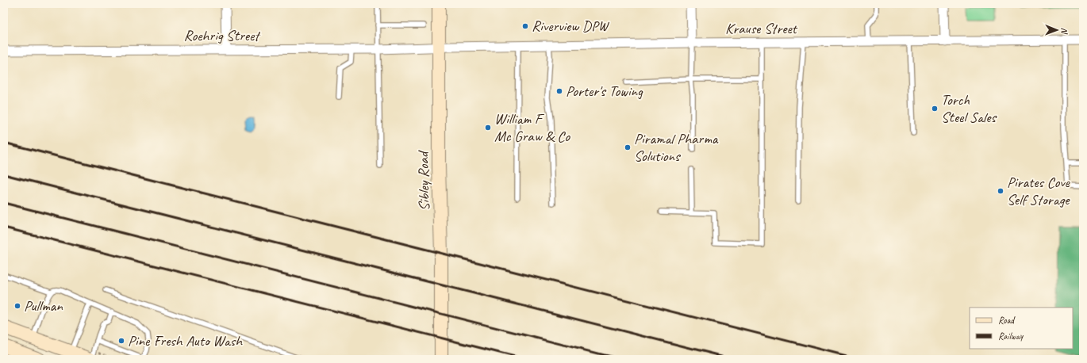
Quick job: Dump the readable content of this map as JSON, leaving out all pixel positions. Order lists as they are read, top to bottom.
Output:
{
  "streets": {
    "main road": ["Sibley Road"],
    "street": ["Krause Street", "Roehrig Street"]
  },
  "crossings": [
    ["Krause Street", "Roehrig Street"],
    ["Krause Street", "Sibley Road"],
    ["Roehrig Street", "Sibley Road"]
  ],
  "places": [
    "Riverview DPW",
    "Porter's Towing",
    "Torch Steel Sales",
    "William F Mc Graw & Co",
    "Piramal Pharma Solutions",
    "Pirates Cove Self Storage",
    "Pullman",
    "Pine Fresh Auto Wash"
  ],
  "legend": ["Road", "Railway"],
  "north": "right"
}
